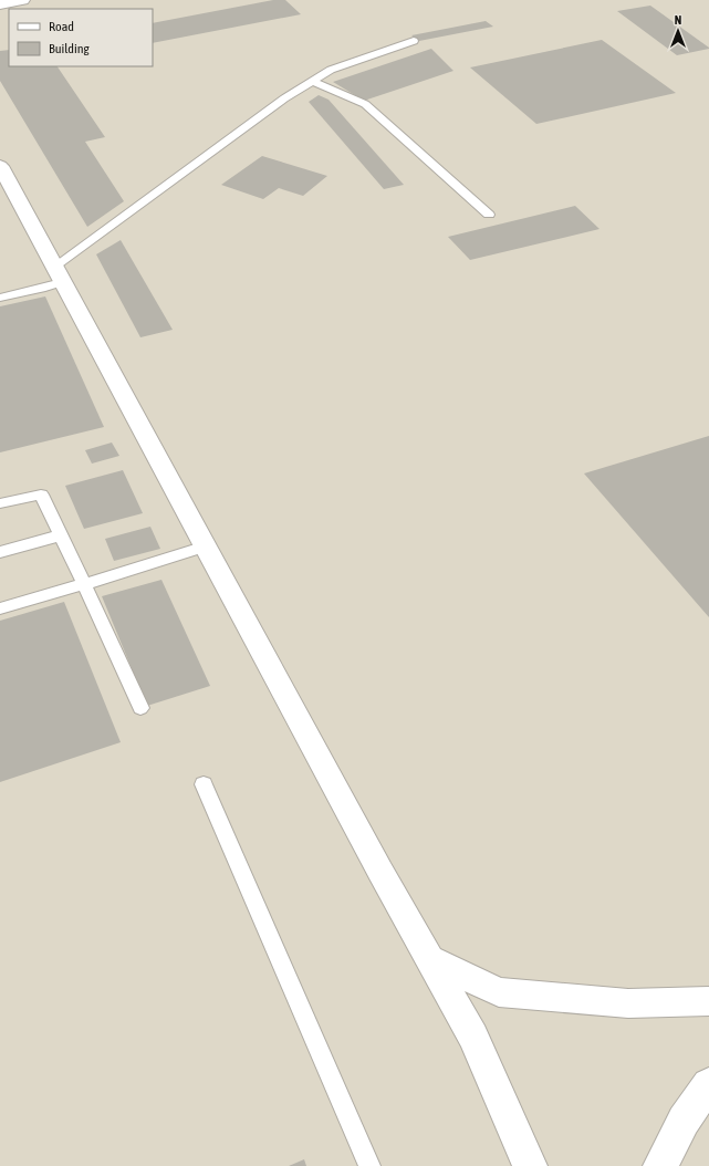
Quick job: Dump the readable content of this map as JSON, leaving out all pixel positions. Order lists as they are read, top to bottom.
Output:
{
  "legend": ["Road", "Building"],
  "north": "top"
}
